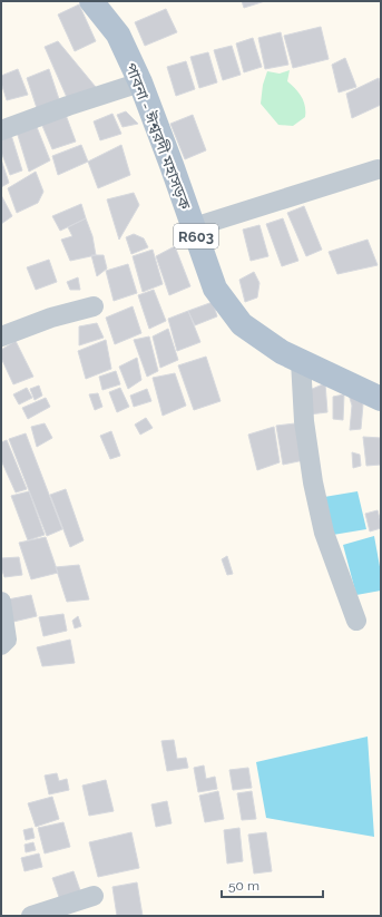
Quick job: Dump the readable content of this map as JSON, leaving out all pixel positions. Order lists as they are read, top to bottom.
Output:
{
  "streets": {
    "main road": ["পাবনা - ঈশ্বরদী মহাসড়ক", "R603"]
  },
  "scale_bar": "50 m"
}
